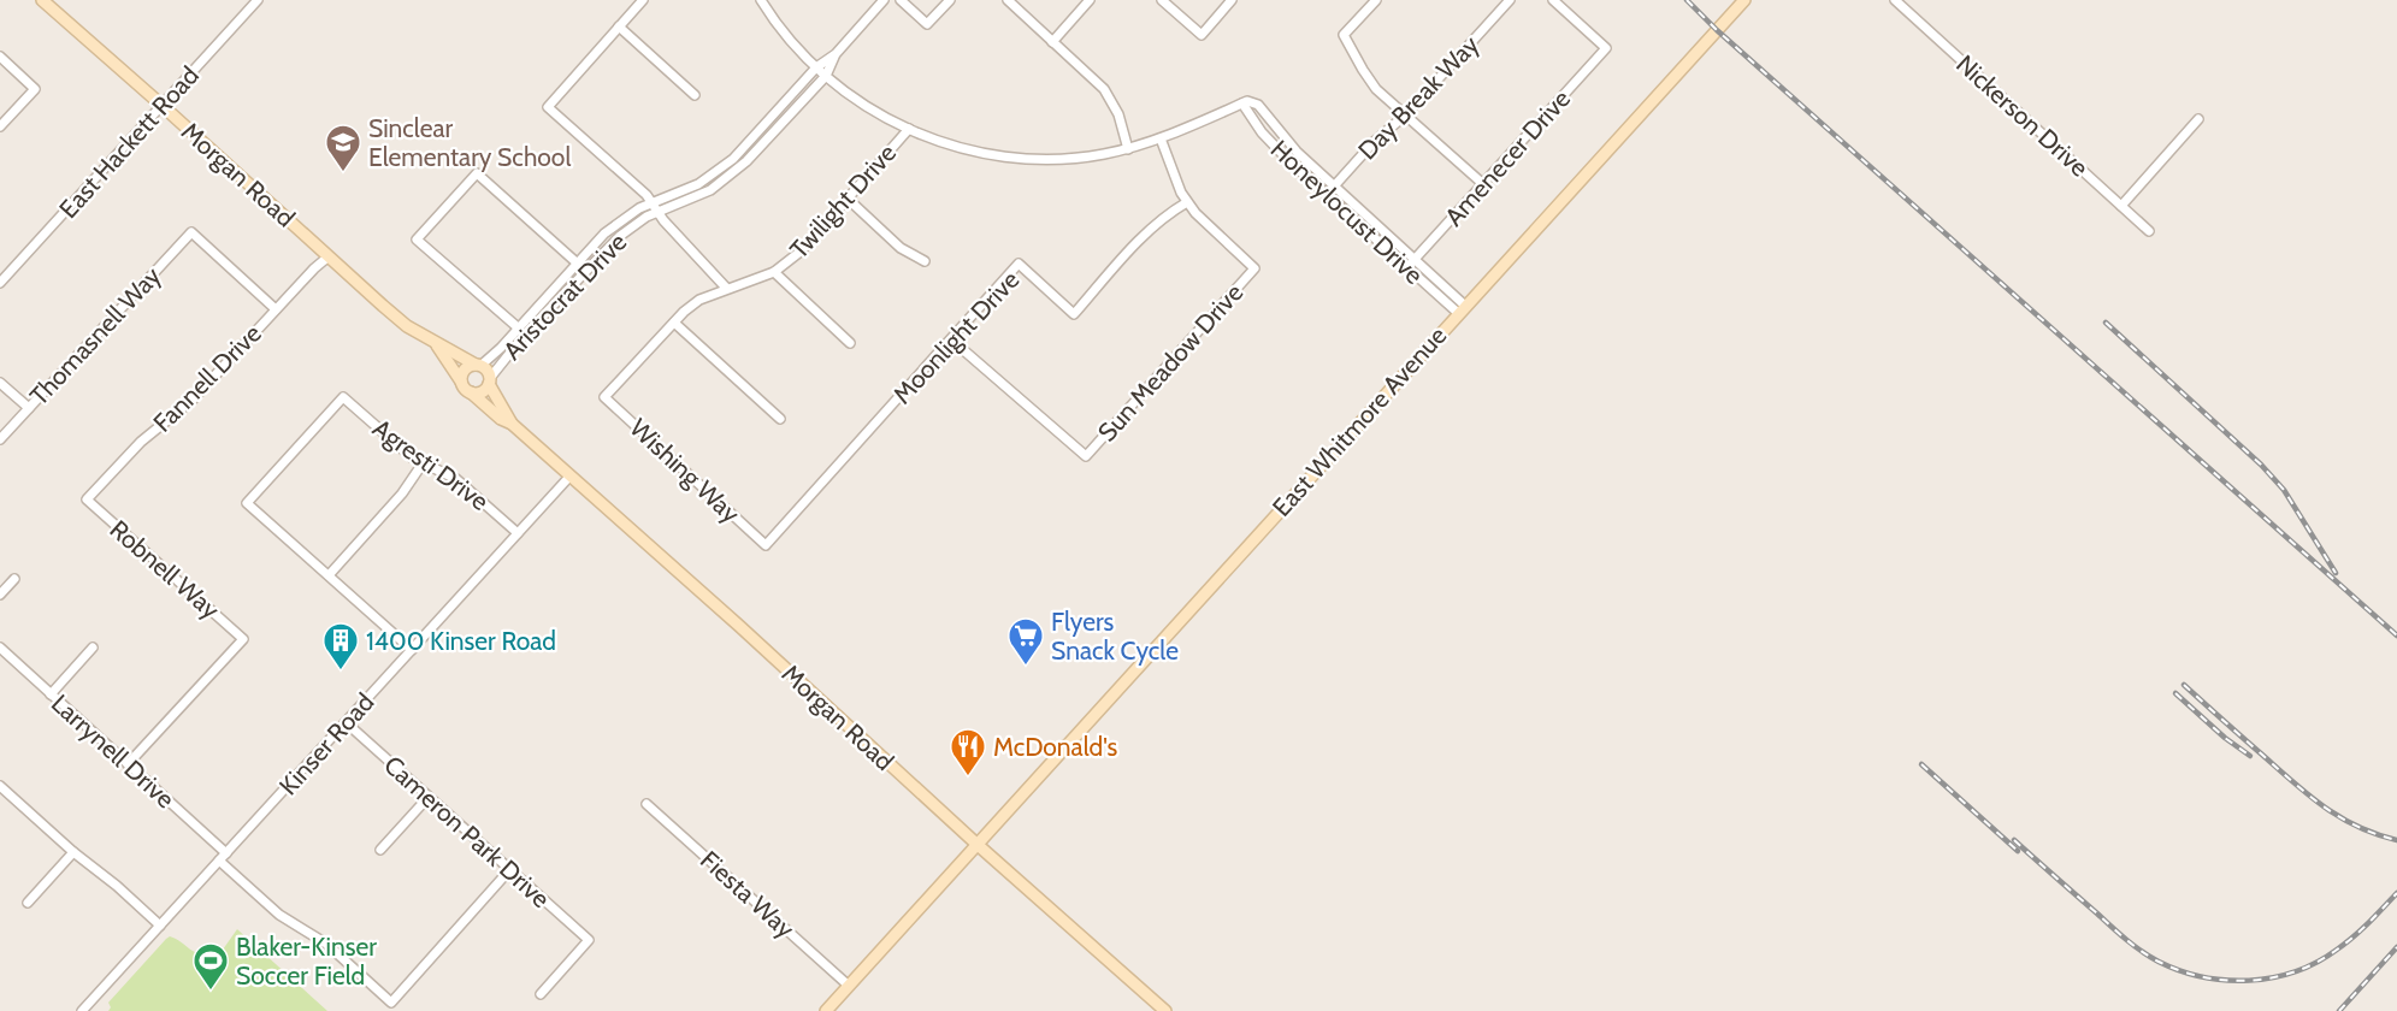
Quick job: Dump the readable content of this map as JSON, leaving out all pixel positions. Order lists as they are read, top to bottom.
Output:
{
  "streets": {
    "street": [
      "Day Break Way",
      "Nickerson Drive",
      "East Hackett Road",
      "Amenecer Drive",
      "Morgan Road",
      "Twilight Drive",
      "Honeylocust Drive",
      "Aristocrat Drive",
      "Thomasnell Way",
      "Moonlight Drive",
      "Sun Meadow Drive",
      "Fannell Drive",
      "East Whitmore Avenue",
      "Agresti Drive",
      "Wishing Way",
      "Robnell Way",
      "Kinser Road",
      "Larrynell Drive",
      "Cameron Park Drive",
      "Fiesta Way"
    ]
  },
  "crossings": [
    ["Day Break Way", "Honeylocust Drive"],
    ["East Hackett Road", "Morgan Road"],
    ["Amenecer Drive", "Honeylocust Drive"],
    ["Morgan Road", "Aristocrat Drive"],
    ["Morgan Road", "Fannell Drive"],
    ["Morgan Road", "East Whitmore Avenue"],
    ["Morgan Road", "Kinser Road"],
    ["Twilight Drive", "Wishing Way"],
    ["Honeylocust Drive", "East Whitmore Avenue"],
    ["Thomasnell Way", "Fannell Drive"],
    ["Moonlight Drive", "Sun Meadow Drive"],
    ["Moonlight Drive", "Wishing Way"],
    ["Fannell Drive", "Robnell Way"],
    ["East Whitmore Avenue", "Fiesta Way"],
    ["Agresti Drive", "Kinser Road"],
    ["Robnell Way", "Larrynell Drive"],
    ["Kinser Road", "Larrynell Drive"],
    ["Kinser Road", "Cameron Park Drive"]
  ],
  "places": {
    "school or university": ["Sinclear Elementary School"],
    "supermarket": ["Flyers Snack Cycle"],
    "building": ["1400 Kinser Road"],
    "restaurant": ["McDonald's"],
    "sports": ["Blaker-Kinser Soccer Field"]
  }
}
